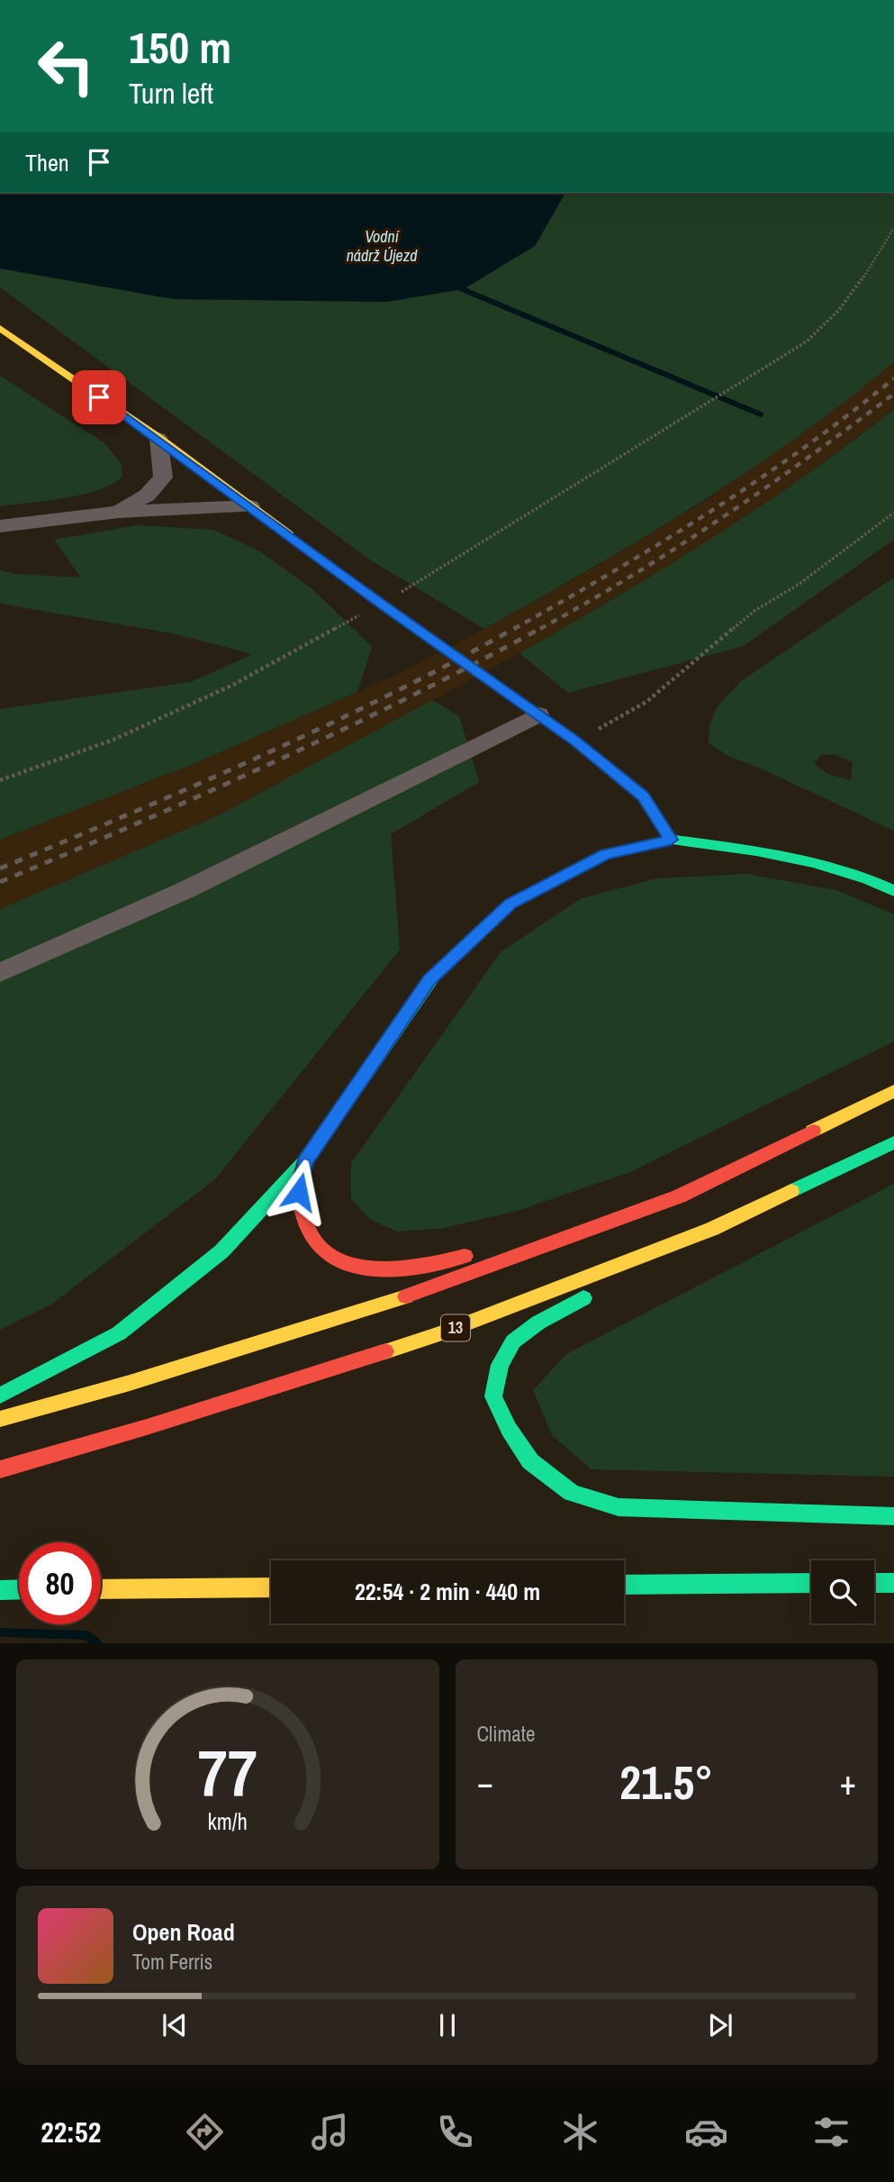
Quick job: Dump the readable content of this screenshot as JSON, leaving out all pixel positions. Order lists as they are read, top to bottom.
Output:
{
  "streets": {
    "main road": ["13"]
  },
  "water": ["Vodní nádrž Újezd"],
  "page": {
    "turn": ["150 m", "Turn left"],
    "then": "Then",
    "limit": "80",
    "trip": "22:54 · 2 min · 440 m",
    "tile": "Climate",
    "heat": ["−", "21.5°", "+"],
    "song": ["Open Road", "Tom Ferris"],
    "tabs": "22:52",
    "gauge": ["77", "km/h"]
  }
}
